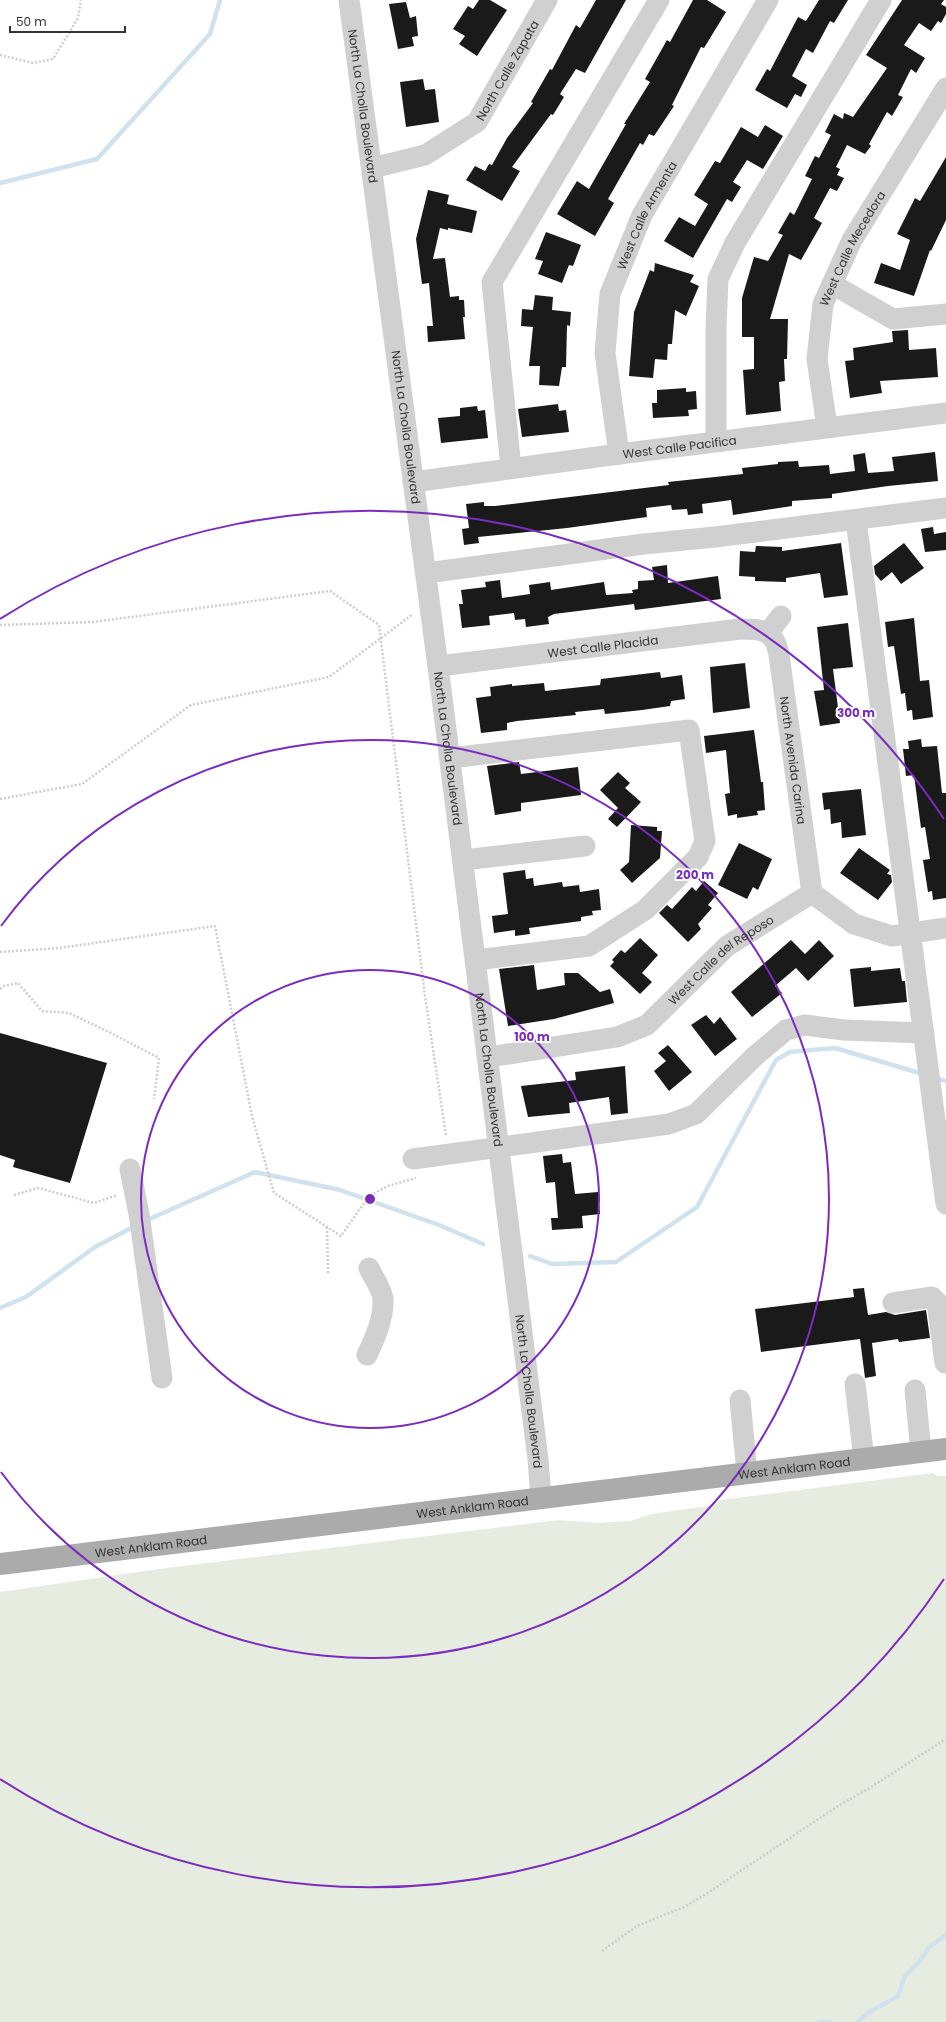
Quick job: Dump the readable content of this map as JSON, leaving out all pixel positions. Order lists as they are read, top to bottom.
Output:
{
  "streets": {
    "main road": ["West Anklam Road"],
    "street": [
      "North Calle Zapata",
      "North La Cholla Boulevard",
      "West Calle Armenta",
      "West Calle Mecedora",
      "West Calle Pacifica",
      "West Calle Placida",
      "North Avenida Carina",
      "West Calle del Reposo"
    ]
  },
  "crossings": [
    ["North Calle Zapata", "North La Cholla Boulevard"],
    ["North La Cholla Boulevard", "West Calle Pacifica"],
    ["North La Cholla Boulevard", "West Calle Placida"],
    ["North La Cholla Boulevard", "West Calle del Reposo"],
    ["North La Cholla Boulevard", "West Anklam Road"],
    ["West Calle Armenta", "West Calle Pacifica"],
    ["West Calle Mecedora", "West Calle Pacifica"],
    ["West Calle Placida", "North Avenida Carina"],
    ["North Avenida Carina", "West Calle del Reposo"]
  ],
  "scale_bar": "50 m",
  "rings": ["300 m", "200 m", "100 m"]
}
